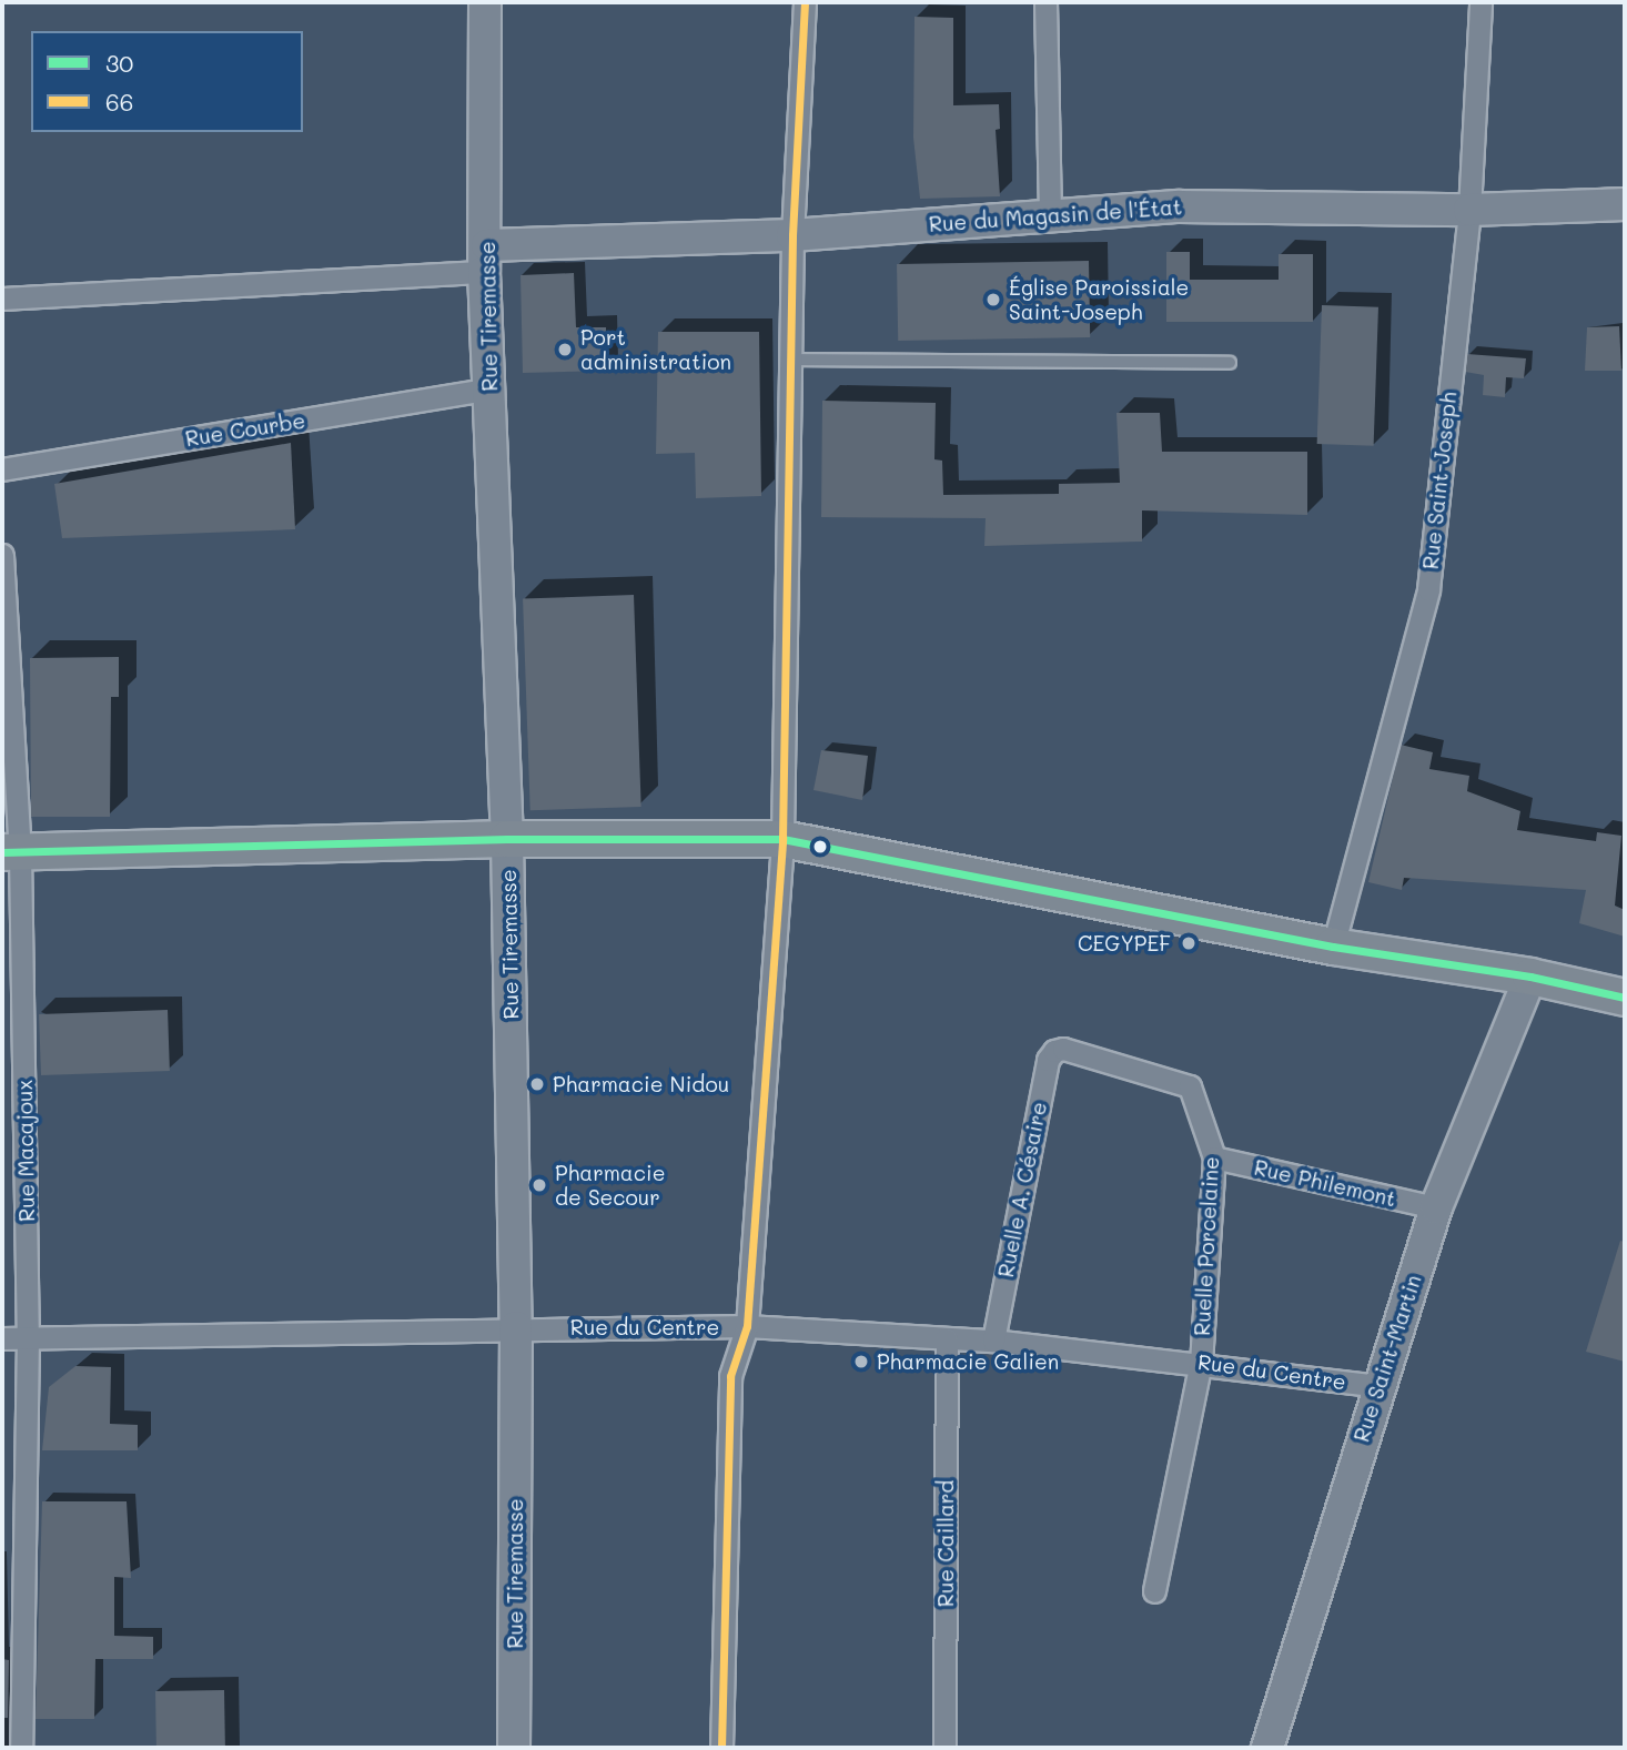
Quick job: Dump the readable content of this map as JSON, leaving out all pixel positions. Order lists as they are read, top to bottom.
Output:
{
  "streets": {
    "street": [
      "Rue du Magasin de l'État",
      "Rue Tiremasse",
      "Rue Courbe",
      "Rue Saint-Joseph",
      "Rue Macajoux",
      "Rue Philemont",
      "Ruelle A. Césaire",
      "Ruelle Porcelaine",
      "Rue du Centre",
      "Rue Saint-Martin",
      "Rue Caillard"
    ]
  },
  "crossings": [
    ["Rue du Magasin de l'État", "Rue Tiremasse"],
    ["Rue du Magasin de l'État", "Rue Saint-Joseph"],
    ["Rue Tiremasse", "Rue Courbe"],
    ["Rue Tiremasse", "Rue du Centre"],
    ["Rue Macajoux", "Rue du Centre"],
    ["Rue Philemont", "Ruelle Porcelaine"],
    ["Rue Philemont", "Rue Saint-Martin"],
    ["Ruelle A. Césaire", "Ruelle Porcelaine"],
    ["Ruelle A. Césaire", "Rue du Centre"],
    ["Ruelle Porcelaine", "Rue du Centre"],
    ["Rue du Centre", "Rue Saint-Martin"],
    ["Rue du Centre", "Rue Caillard"]
  ],
  "places": [
    "Église Paroissiale Saint-Joseph",
    "Port administration",
    "CEGYPEF",
    "Pharmacie Nidou",
    "Pharmacie de Secour",
    "Pharmacie Galien"
  ],
  "lines": ["transit line 66", "transit line 30"],
  "legend": ["30", "66"]
}
